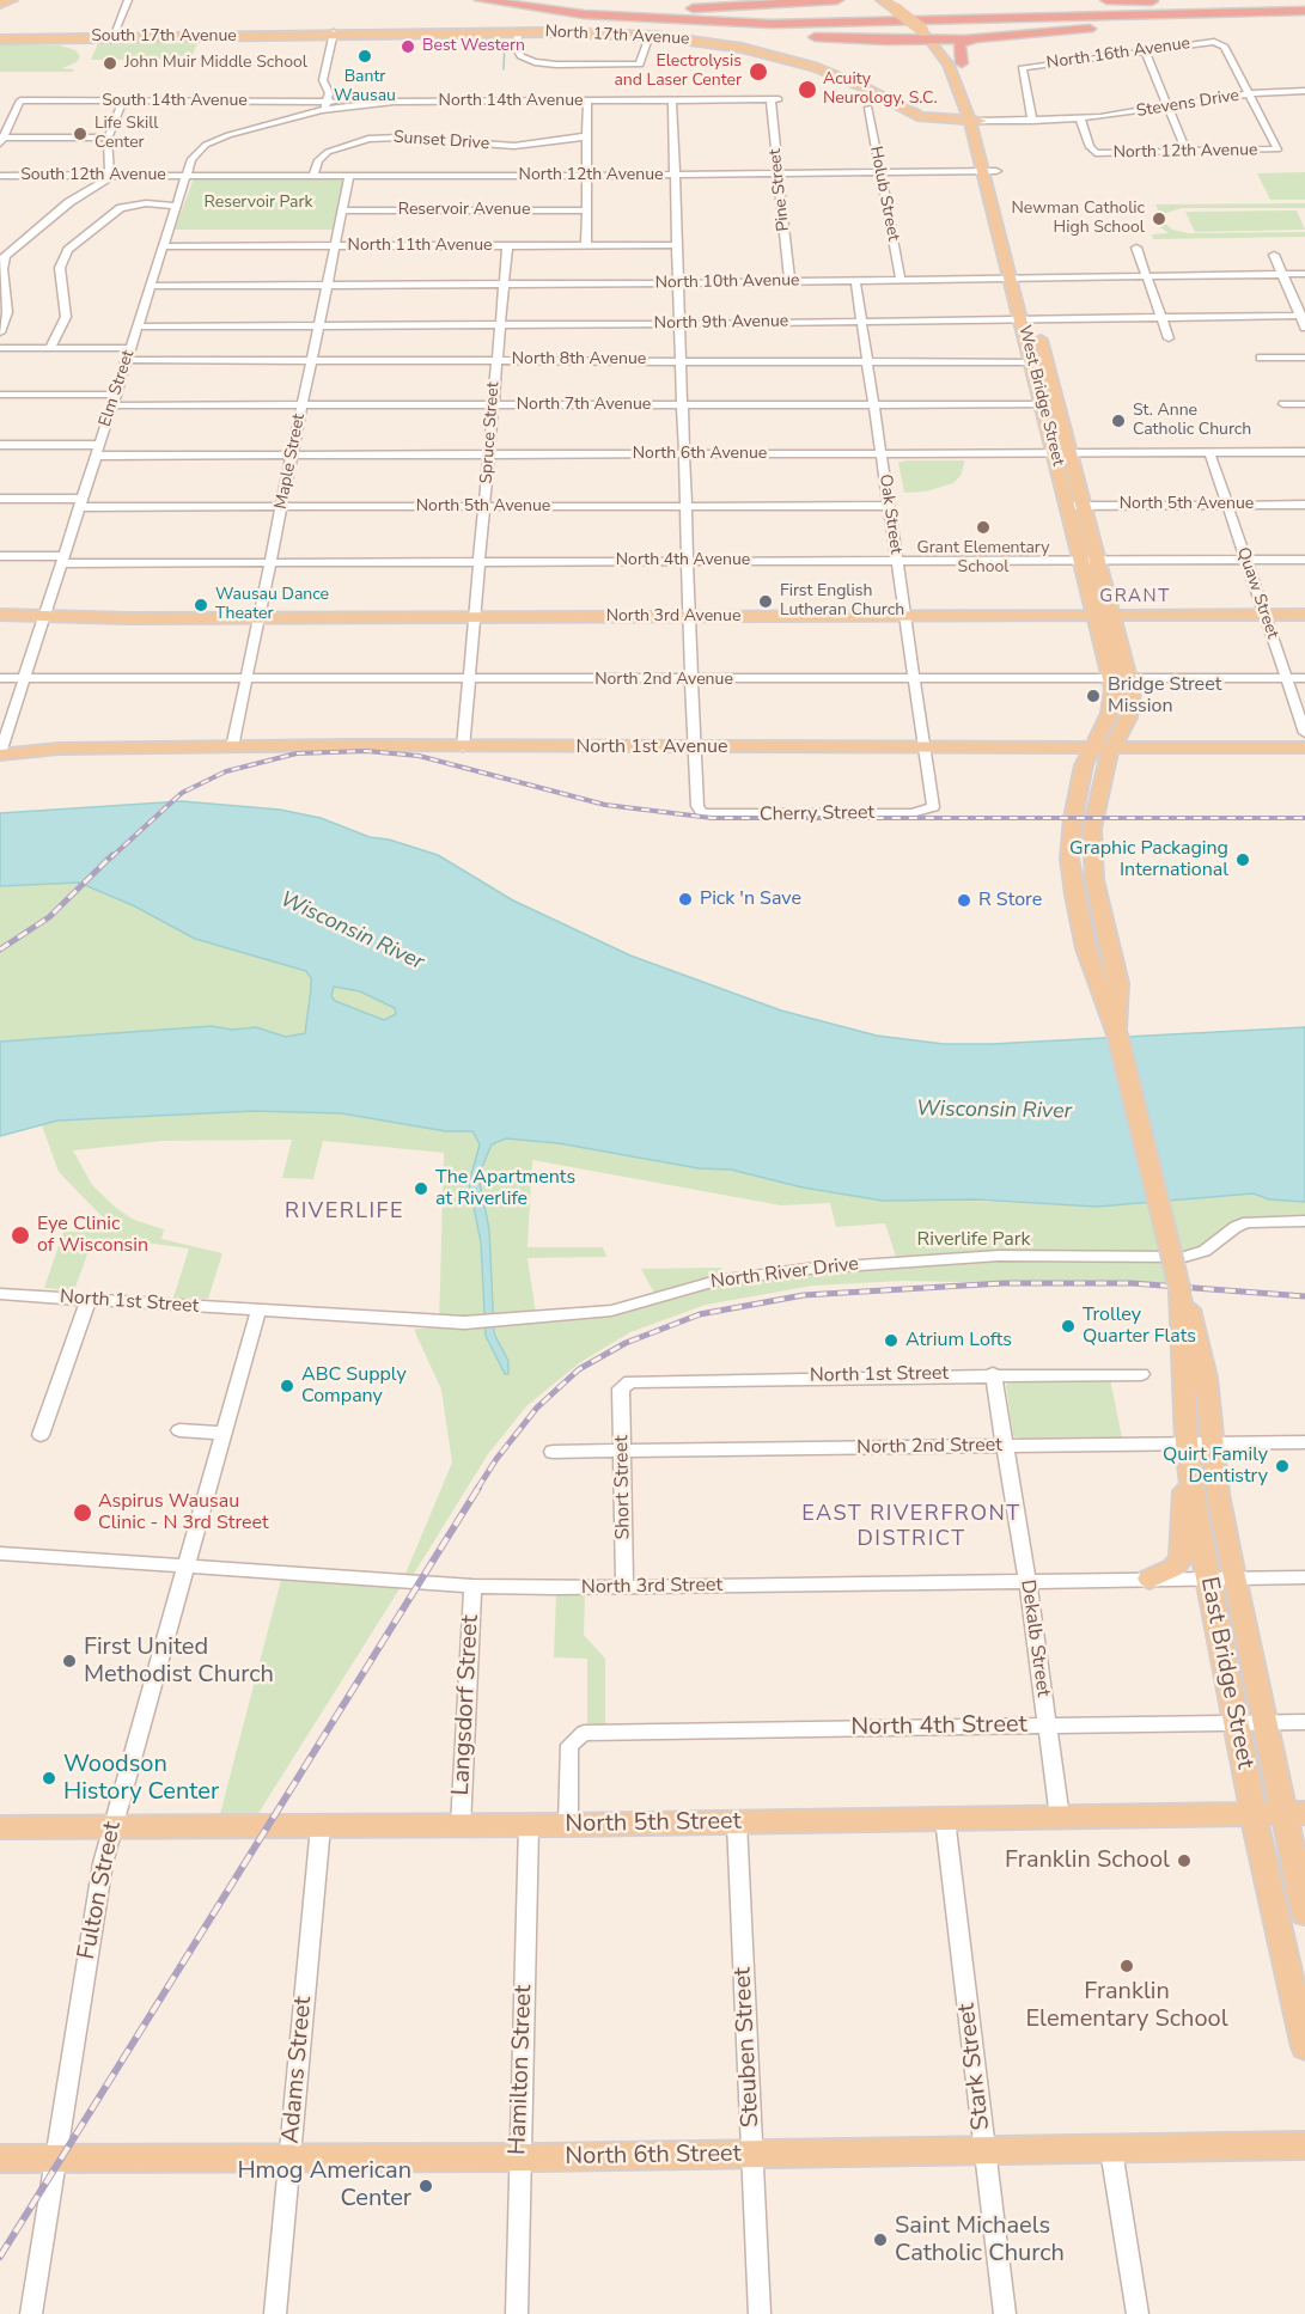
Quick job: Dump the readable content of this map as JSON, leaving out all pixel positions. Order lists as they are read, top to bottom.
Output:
{
  "streets": {
    "main road": [
      "North 17th Avenue",
      "South 17th Avenue",
      "West Bridge Street",
      "North 3rd Avenue",
      "North 1st Avenue",
      "East Bridge Street",
      "North 5th Street",
      "North 6th Street"
    ],
    "street": [
      "North 16th Avenue",
      "South 14th Avenue",
      "North 14th Avenue",
      "Stevens Drive",
      "Sunset Drive",
      "North 12th Avenue",
      "South 12th Avenue",
      "Pine Street",
      "Holub Street",
      "Reservoir Avenue",
      "North 11th Avenue",
      "North 10th Avenue",
      "North 9th Avenue",
      "North 8th Avenue",
      "Elm Street",
      "North 7th Avenue",
      "Spruce Street",
      "North 6th Avenue",
      "Maple Street",
      "North 5th Avenue",
      "Oak Street",
      "North 4th Avenue",
      "Quaw Street",
      "North 2nd Avenue",
      "Cherry Street",
      "North River Drive",
      "North 1st Street",
      "North 2nd Street",
      "Short Street",
      "North 3rd Street",
      "Dekalb Street",
      "Langsdorf Street",
      "North 4th Street",
      "Fulton Street",
      "Steuben Street",
      "Stark Street",
      "Adams Street",
      "Hamilton Street"
    ]
  },
  "crossings": [
    ["North 17th Avenue", "South 17th Avenue"],
    ["North 17th Avenue", "Stevens Drive"],
    ["North 17th Avenue", "West Bridge Street"],
    ["North 16th Avenue", "Stevens Drive"],
    ["North 16th Avenue", "North 12th Avenue"],
    ["South 14th Avenue", "North 14th Avenue"],
    ["North 14th Avenue", "Pine Street"],
    ["North 14th Avenue", "Elm Street"],
    ["Stevens Drive", "North 12th Avenue"],
    ["Stevens Drive", "West Bridge Street"],
    ["Sunset Drive", "North 12th Avenue"],
    ["North 12th Avenue", "South 12th Avenue"],
    ["North 12th Avenue", "Pine Street"],
    ["North 12th Avenue", "Holub Street"],
    ["North 12th Avenue", "Elm Street"],
    ["North 12th Avenue", "West Bridge Street"],
    ["North 12th Avenue", "Maple Street"],
    ["South 12th Avenue", "Elm Street"],
    ["Pine Street", "North 10th Avenue"],
    ["Holub Street", "North 10th Avenue"],
    ["Reservoir Avenue", "Maple Street"],
    ["North 11th Avenue", "Elm Street"],
    ["North 11th Avenue", "Spruce Street"],
    ["North 11th Avenue", "Maple Street"],
    ["North 10th Avenue", "Elm Street"],
    ["North 10th Avenue", "West Bridge Street"],
    ["North 10th Avenue", "Spruce Street"],
    ["North 10th Avenue", "Maple Street"],
    ["North 10th Avenue", "Oak Street"],
    ["North 9th Avenue", "Elm Street"],
    ["North 9th Avenue", "West Bridge Street"],
    ["North 9th Avenue", "Spruce Street"],
    ["North 9th Avenue", "Maple Street"],
    ["North 9th Avenue", "Oak Street"],
    ["North 8th Avenue", "Elm Street"],
    ["North 8th Avenue", "West Bridge Street"],
    ["North 8th Avenue", "Spruce Street"],
    ["North 8th Avenue", "Maple Street"],
    ["North 8th Avenue", "Oak Street"],
    ["Elm Street", "North 7th Avenue"],
    ["Elm Street", "North 6th Avenue"],
    ["Elm Street", "North 5th Avenue"],
    ["Elm Street", "North 4th Avenue"],
    ["Elm Street", "North 3rd Avenue"],
    ["Elm Street", "North 2nd Avenue"],
    ["Elm Street", "North 1st Avenue"],
    ["West Bridge Street", "North 7th Avenue"],
    ["West Bridge Street", "North 6th Avenue"],
    ["West Bridge Street", "North 5th Avenue"],
    ["West Bridge Street", "North 4th Avenue"],
    ["West Bridge Street", "North 3rd Avenue"],
    ["West Bridge Street", "North 2nd Avenue"],
    ["West Bridge Street", "North 1st Avenue"],
    ["West Bridge Street", "East Bridge Street"],
    ["North 7th Avenue", "Spruce Street"],
    ["North 7th Avenue", "Maple Street"],
    ["North 7th Avenue", "Oak Street"],
    ["Spruce Street", "North 6th Avenue"],
    ["Spruce Street", "North 5th Avenue"],
    ["Spruce Street", "North 4th Avenue"],
    ["Spruce Street", "North 3rd Avenue"],
    ["Spruce Street", "North 2nd Avenue"],
    ["Spruce Street", "North 1st Avenue"],
    ["North 6th Avenue", "Maple Street"],
    ["North 6th Avenue", "Oak Street"],
    ["North 6th Avenue", "Quaw Street"],
    ["Maple Street", "North 5th Avenue"],
    ["Maple Street", "North 4th Avenue"],
    ["Maple Street", "North 3rd Avenue"],
    ["Maple Street", "North 2nd Avenue"],
    ["Maple Street", "North 1st Avenue"],
    ["North 5th Avenue", "Oak Street"],
    ["North 5th Avenue", "Quaw Street"],
    ["Oak Street", "North 4th Avenue"],
    ["Oak Street", "North 3rd Avenue"],
    ["Oak Street", "North 2nd Avenue"],
    ["Oak Street", "North 1st Avenue"],
    ["Oak Street", "Cherry Street"],
    ["North 4th Avenue", "Quaw Street"],
    ["Quaw Street", "North 3rd Avenue"],
    ["Quaw Street", "North 2nd Avenue"],
    ["North 1st Avenue", "Cherry Street"],
    ["North River Drive", "North 1st Street"],
    ["North River Drive", "Fulton Street"],
    ["North 1st Street", "Short Street"],
    ["North 1st Street", "Dekalb Street"],
    ["North 1st Street", "Fulton Street"],
    ["North 2nd Street", "Short Street"],
    ["North 2nd Street", "Dekalb Street"],
    ["North 2nd Street", "East Bridge Street"],
    ["Short Street", "North 3rd Street"],
    ["North 3rd Street", "Dekalb Street"],
    ["North 3rd Street", "East Bridge Street"],
    ["North 3rd Street", "Langsdorf Street"],
    ["North 3rd Street", "Fulton Street"],
    ["Dekalb Street", "North 4th Street"],
    ["Dekalb Street", "North 5th Street"],
    ["East Bridge Street", "North 4th Street"],
    ["East Bridge Street", "North 5th Street"],
    ["Langsdorf Street", "North 5th Street"],
    ["North 4th Street", "North 5th Street"],
    ["North 5th Street", "Fulton Street"],
    ["North 5th Street", "Steuben Street"],
    ["North 5th Street", "Stark Street"],
    ["North 5th Street", "Adams Street"],
    ["North 5th Street", "Hamilton Street"],
    ["Fulton Street", "North 6th Street"],
    ["Steuben Street", "North 6th Street"],
    ["Stark Street", "North 6th Street"],
    ["Adams Street", "North 6th Street"],
    ["Hamilton Street", "North 6th Street"]
  ],
  "districts": ["GRANT", "RIVERLIFE", "EAST RIVERFRONT DISTRICT"],
  "water": ["Wisconsin River"],
  "parks": ["Reservoir Park", "Riverlife Park"],
  "places": [
    "Best Western",
    "Bantr Wausau",
    "John Muir Middle School",
    "Electrolysis and Laser Center",
    "Acuity Neurology, S.C.",
    "Life Skill Center",
    "Newman Catholic High School",
    "St. Anne Catholic Church",
    "Grant Elementary School",
    "First English Lutheran Church",
    "Wausau Dance Theater",
    "Bridge Street Mission",
    "Graphic Packaging International",
    "Pick 'n Save",
    "R Store",
    "The Apartments at Riverlife",
    "Eye Clinic of Wisconsin",
    "Trolley Quarter Flats",
    "Atrium Lofts",
    "ABC Supply Company",
    "Quirt Family Dentistry",
    "Aspirus Wausau Clinic - N 3rd Street",
    "First United Methodist Church",
    "Woodson History Center",
    "Franklin School",
    "Franklin Elementary School",
    "Hmog American Center",
    "Saint Michaels Catholic Church"
  ]
}
